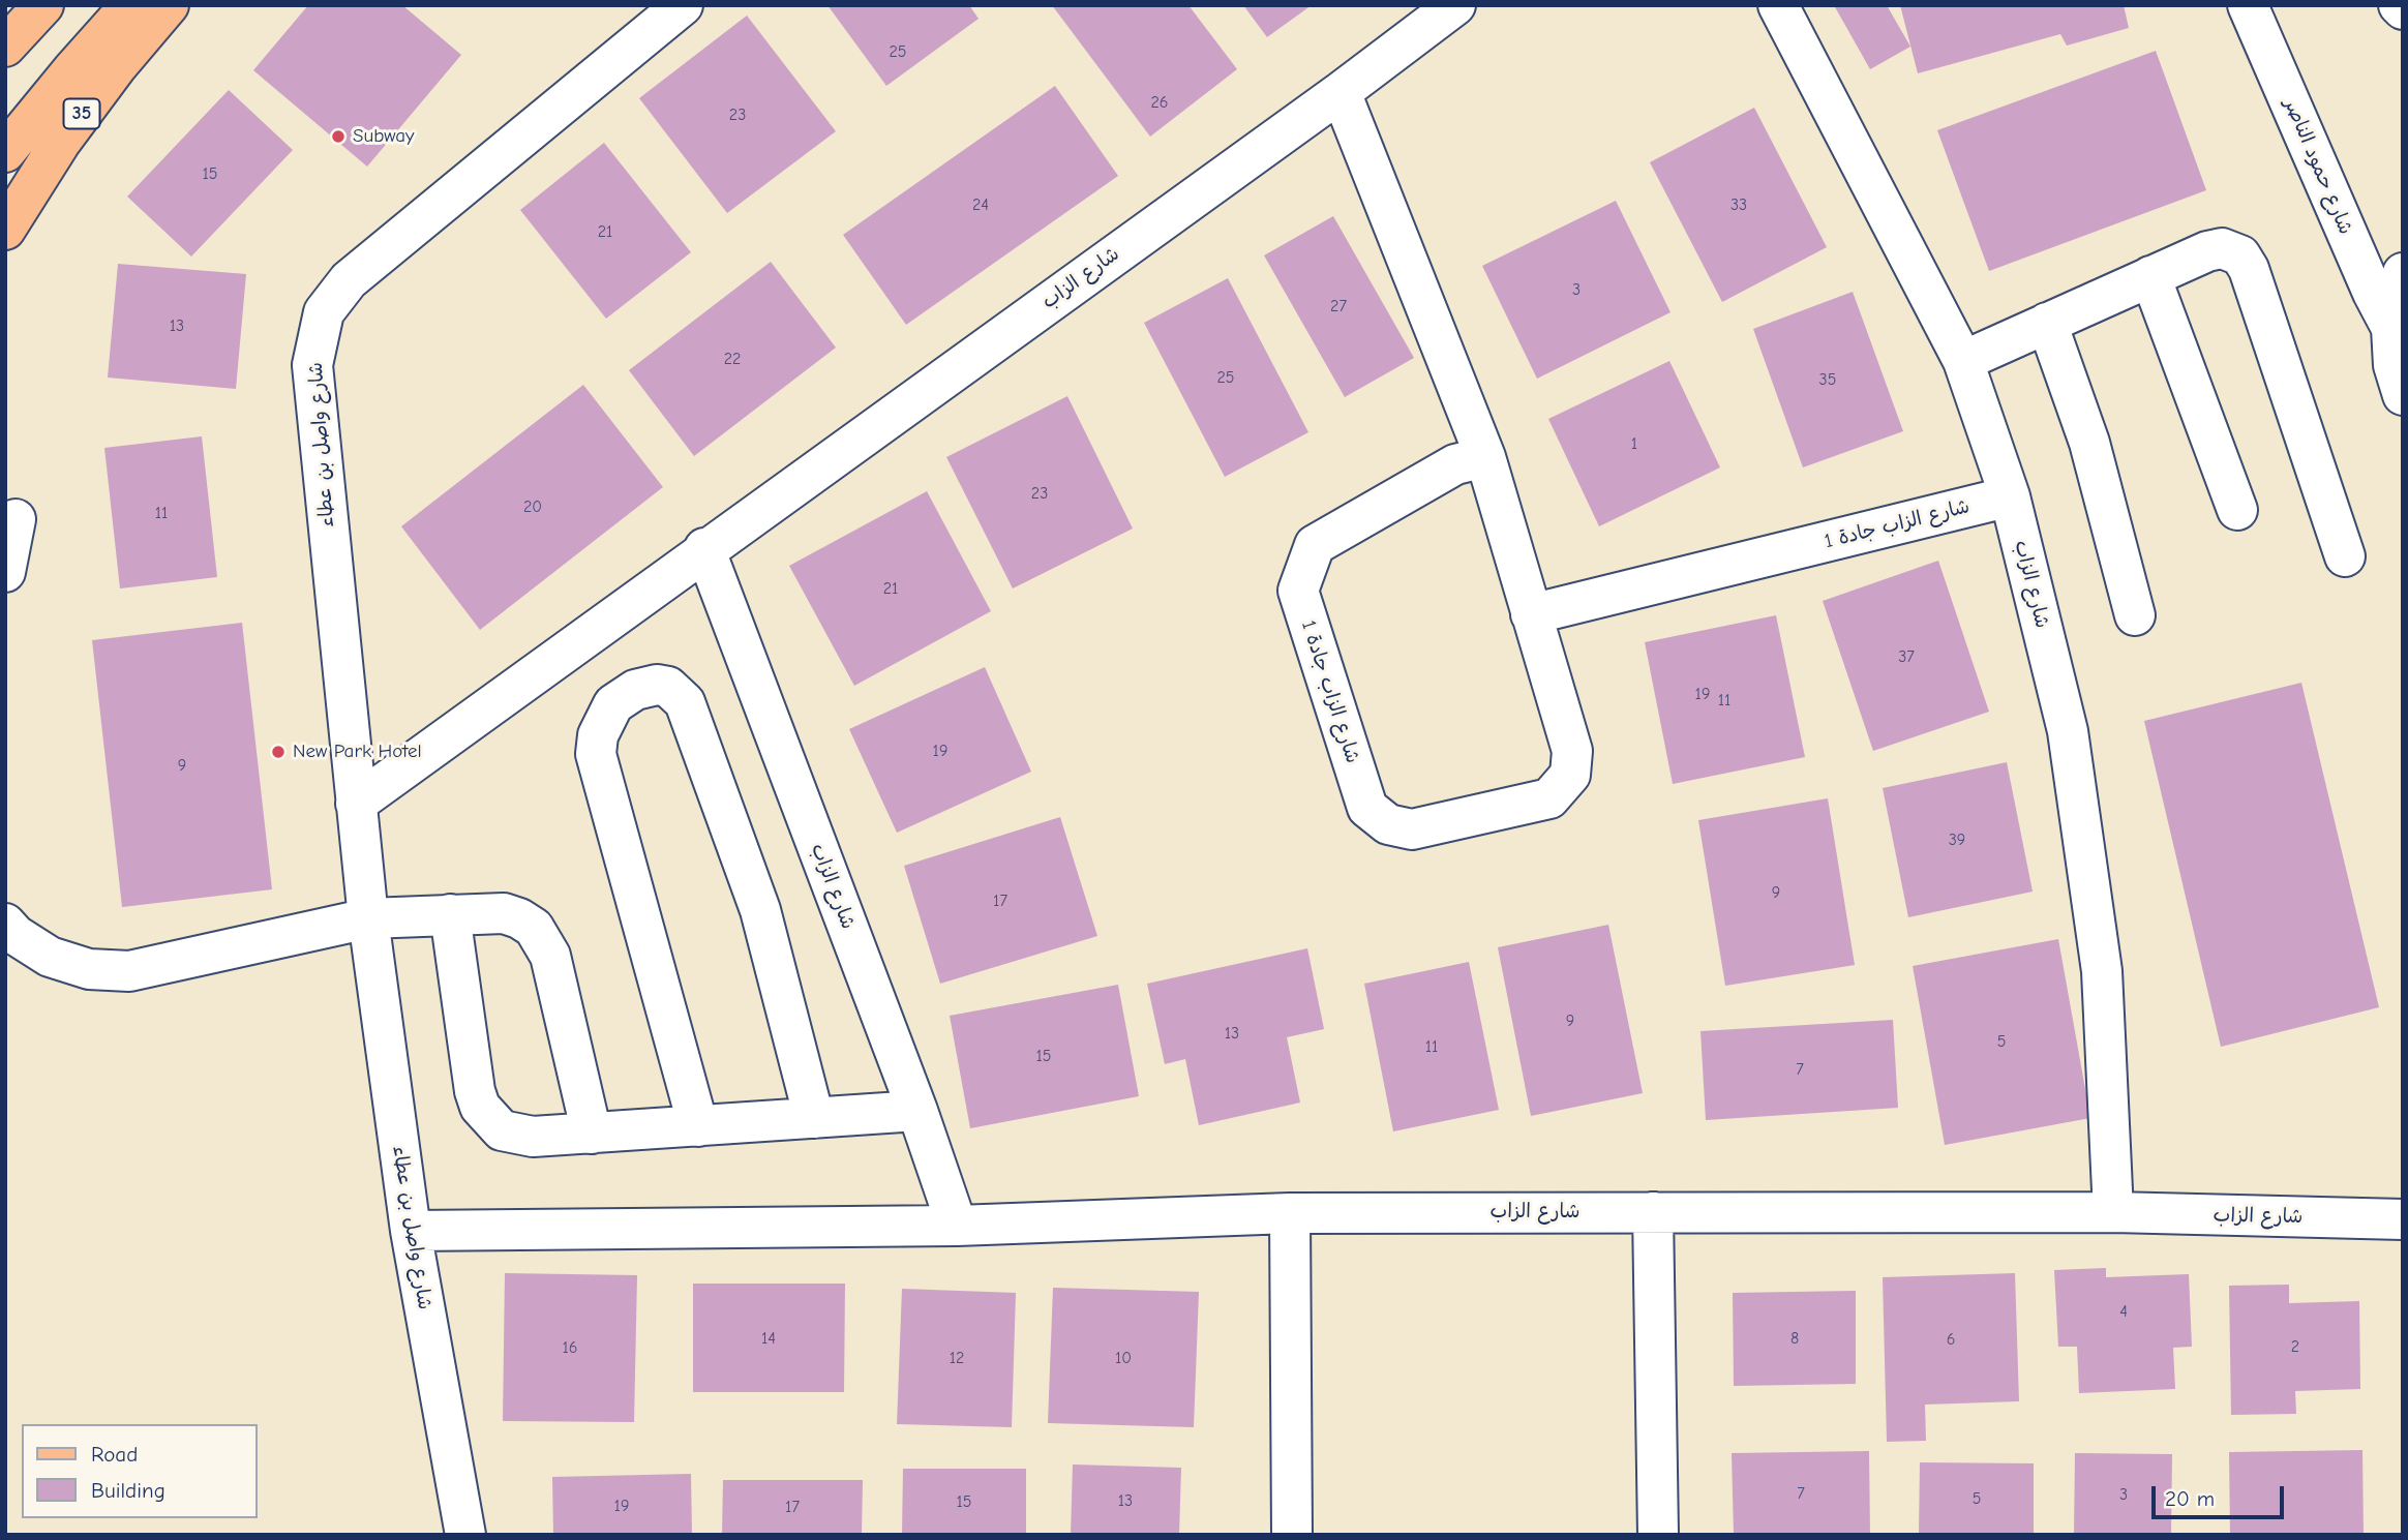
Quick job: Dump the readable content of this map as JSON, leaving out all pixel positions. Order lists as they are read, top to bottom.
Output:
{
  "streets": {
    "main road": ["35"],
    "street": [
      "شارع حمود الناصر",
      "شارع الزاب",
      "شارع واصل بن عطاء",
      "شارع الزاب جادة 1"
    ]
  },
  "crossings": [
    ["شارع الزاب", "شارع واصل بن عطاء"],
    ["شارع الزاب", "شارع الزاب جادة 1"]
  ],
  "places": ["Subway", "New Park Hotel"],
  "house_numbers": [
    "25",
    "26",
    "23",
    "15",
    "24",
    "33",
    "21",
    "3",
    "27",
    "13",
    "22",
    "25",
    "35",
    "1",
    "23",
    "20",
    "11",
    "21",
    "37",
    "19",
    "11",
    "19",
    "9",
    "39",
    "9",
    "17",
    "9",
    "13",
    "5",
    "11",
    "15",
    "7",
    "4",
    "14",
    "8",
    "6",
    "2",
    "16",
    "12",
    "10",
    "7",
    "3",
    "5",
    "13",
    "15",
    "19",
    "17"
  ],
  "legend": ["Road", "Building"],
  "scale_bar": "20 m"
}
